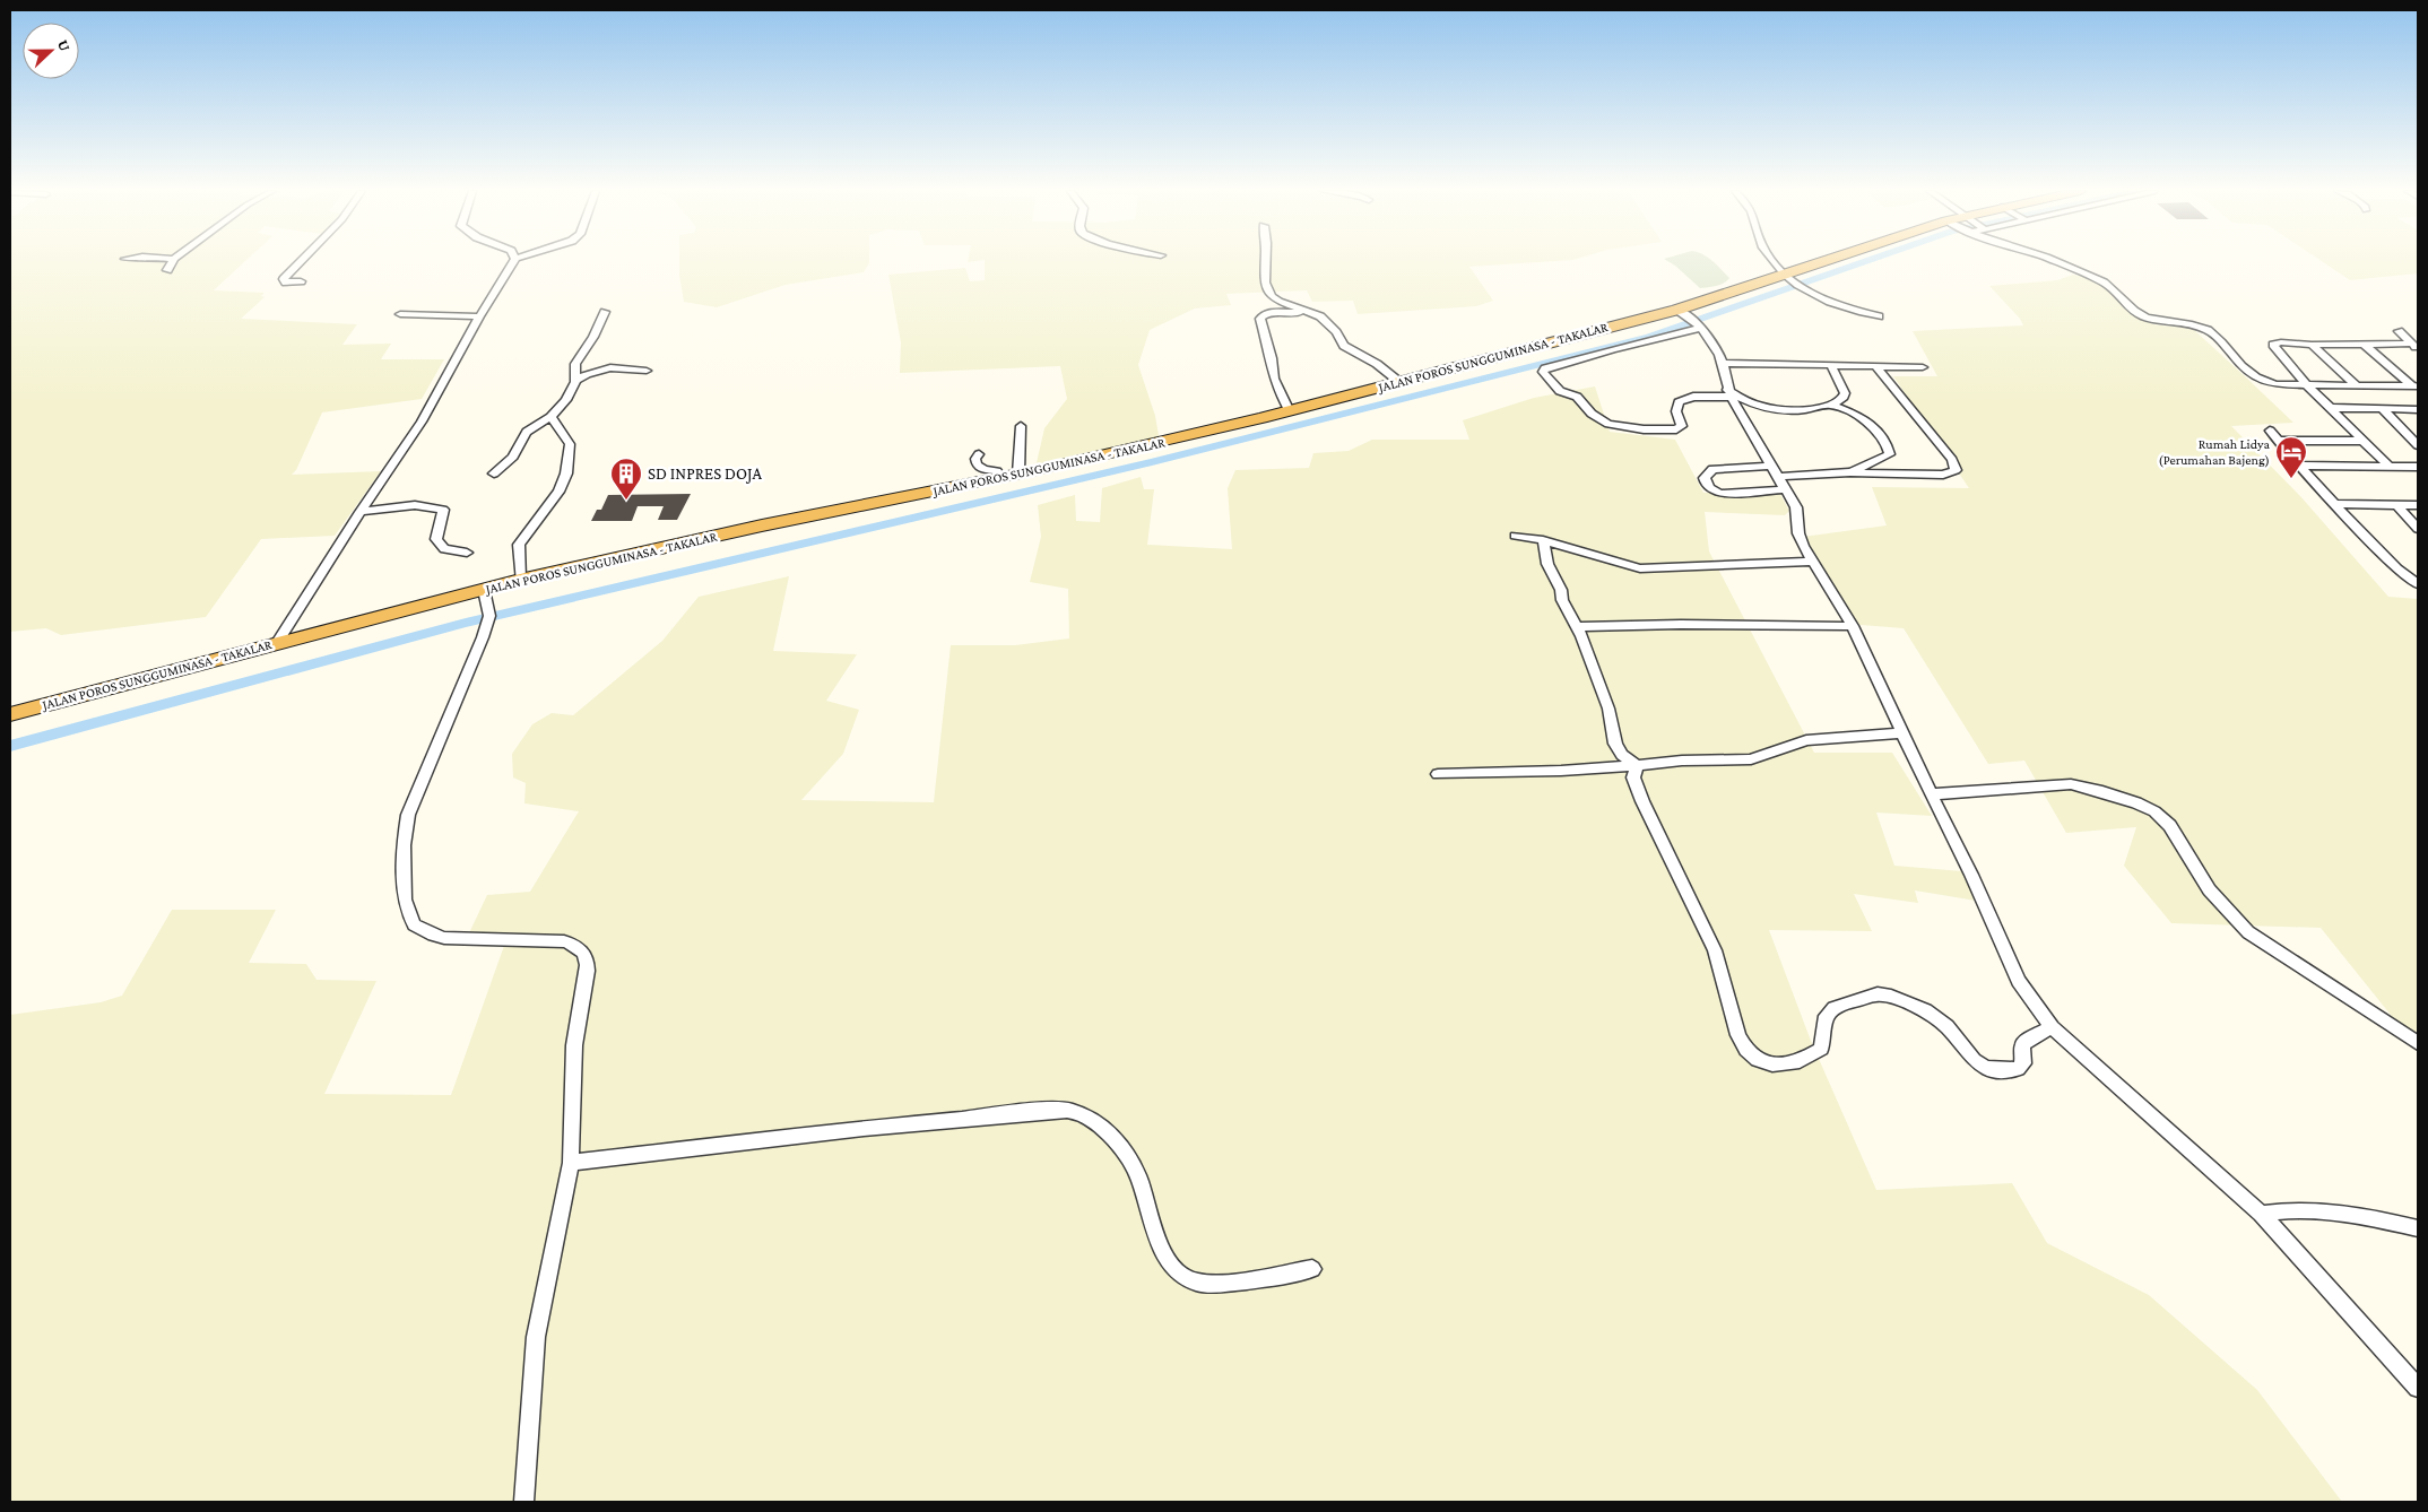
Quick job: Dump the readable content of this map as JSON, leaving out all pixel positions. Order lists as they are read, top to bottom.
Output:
{
  "streets": {
    "highway": ["JALAN POROS SUNGGUMINASA - TAKALAR"]
  },
  "places": {
    "hotel": ["Rumah Lidya (Perumahan Bajeng)"],
    "building": ["SD INPRES DOJA"]
  },
  "north": "right"
}
